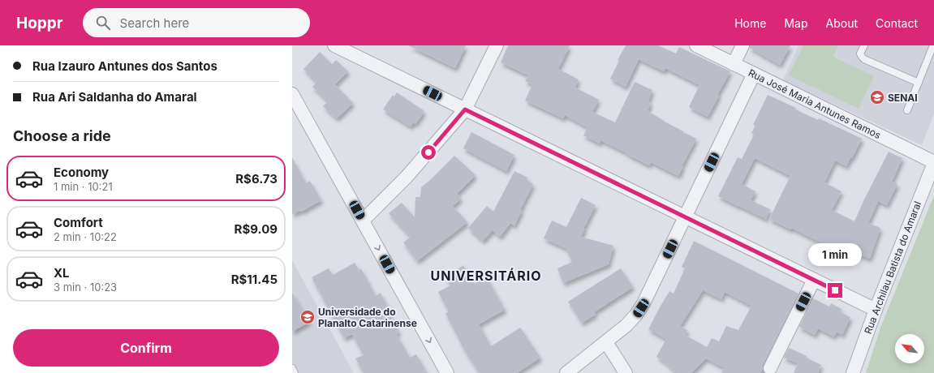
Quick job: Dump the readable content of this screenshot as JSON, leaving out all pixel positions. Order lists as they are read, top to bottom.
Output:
{
  "streets": {
    "street": ["Rua José Maria Antunes Ramos", "Rua Archilau Batista do Amaral"]
  },
  "crossings": [
    ["Rua José Maria Antunes Ramos", "Rua Archilau Batista do Amaral"]
  ],
  "districts": ["UNIVERSITÁRIO"],
  "places": {
    "school or university": ["SENAI", "Universidade do Planalto Catarinense"]
  },
  "north": "top left",
  "page": {
    "header": "Hoppr",
    "search": "Search here",
    "nav": [
      "Home",
      "Map",
      "About",
      "Contact"
    ],
    "banner": ["Rua Izauro Antunes dos Santos", "Rua Ari Saldanha do Amaral"],
    "heading": "Choose a ride",
    "list": [
      {
        "name": "Economy",
        "note": "1 min · 10:21",
        "value": "R$6.73"
      },
      {
        "name": "Comfort",
        "note": "2 min · 10:22",
        "value": "R$9.09"
      },
      {
        "name": "XL",
        "note": "3 min · 10:23",
        "value": "R$11.45"
      }
    ],
    "bubble": "1 min",
    "buttons": "Confirm"
  }
}
